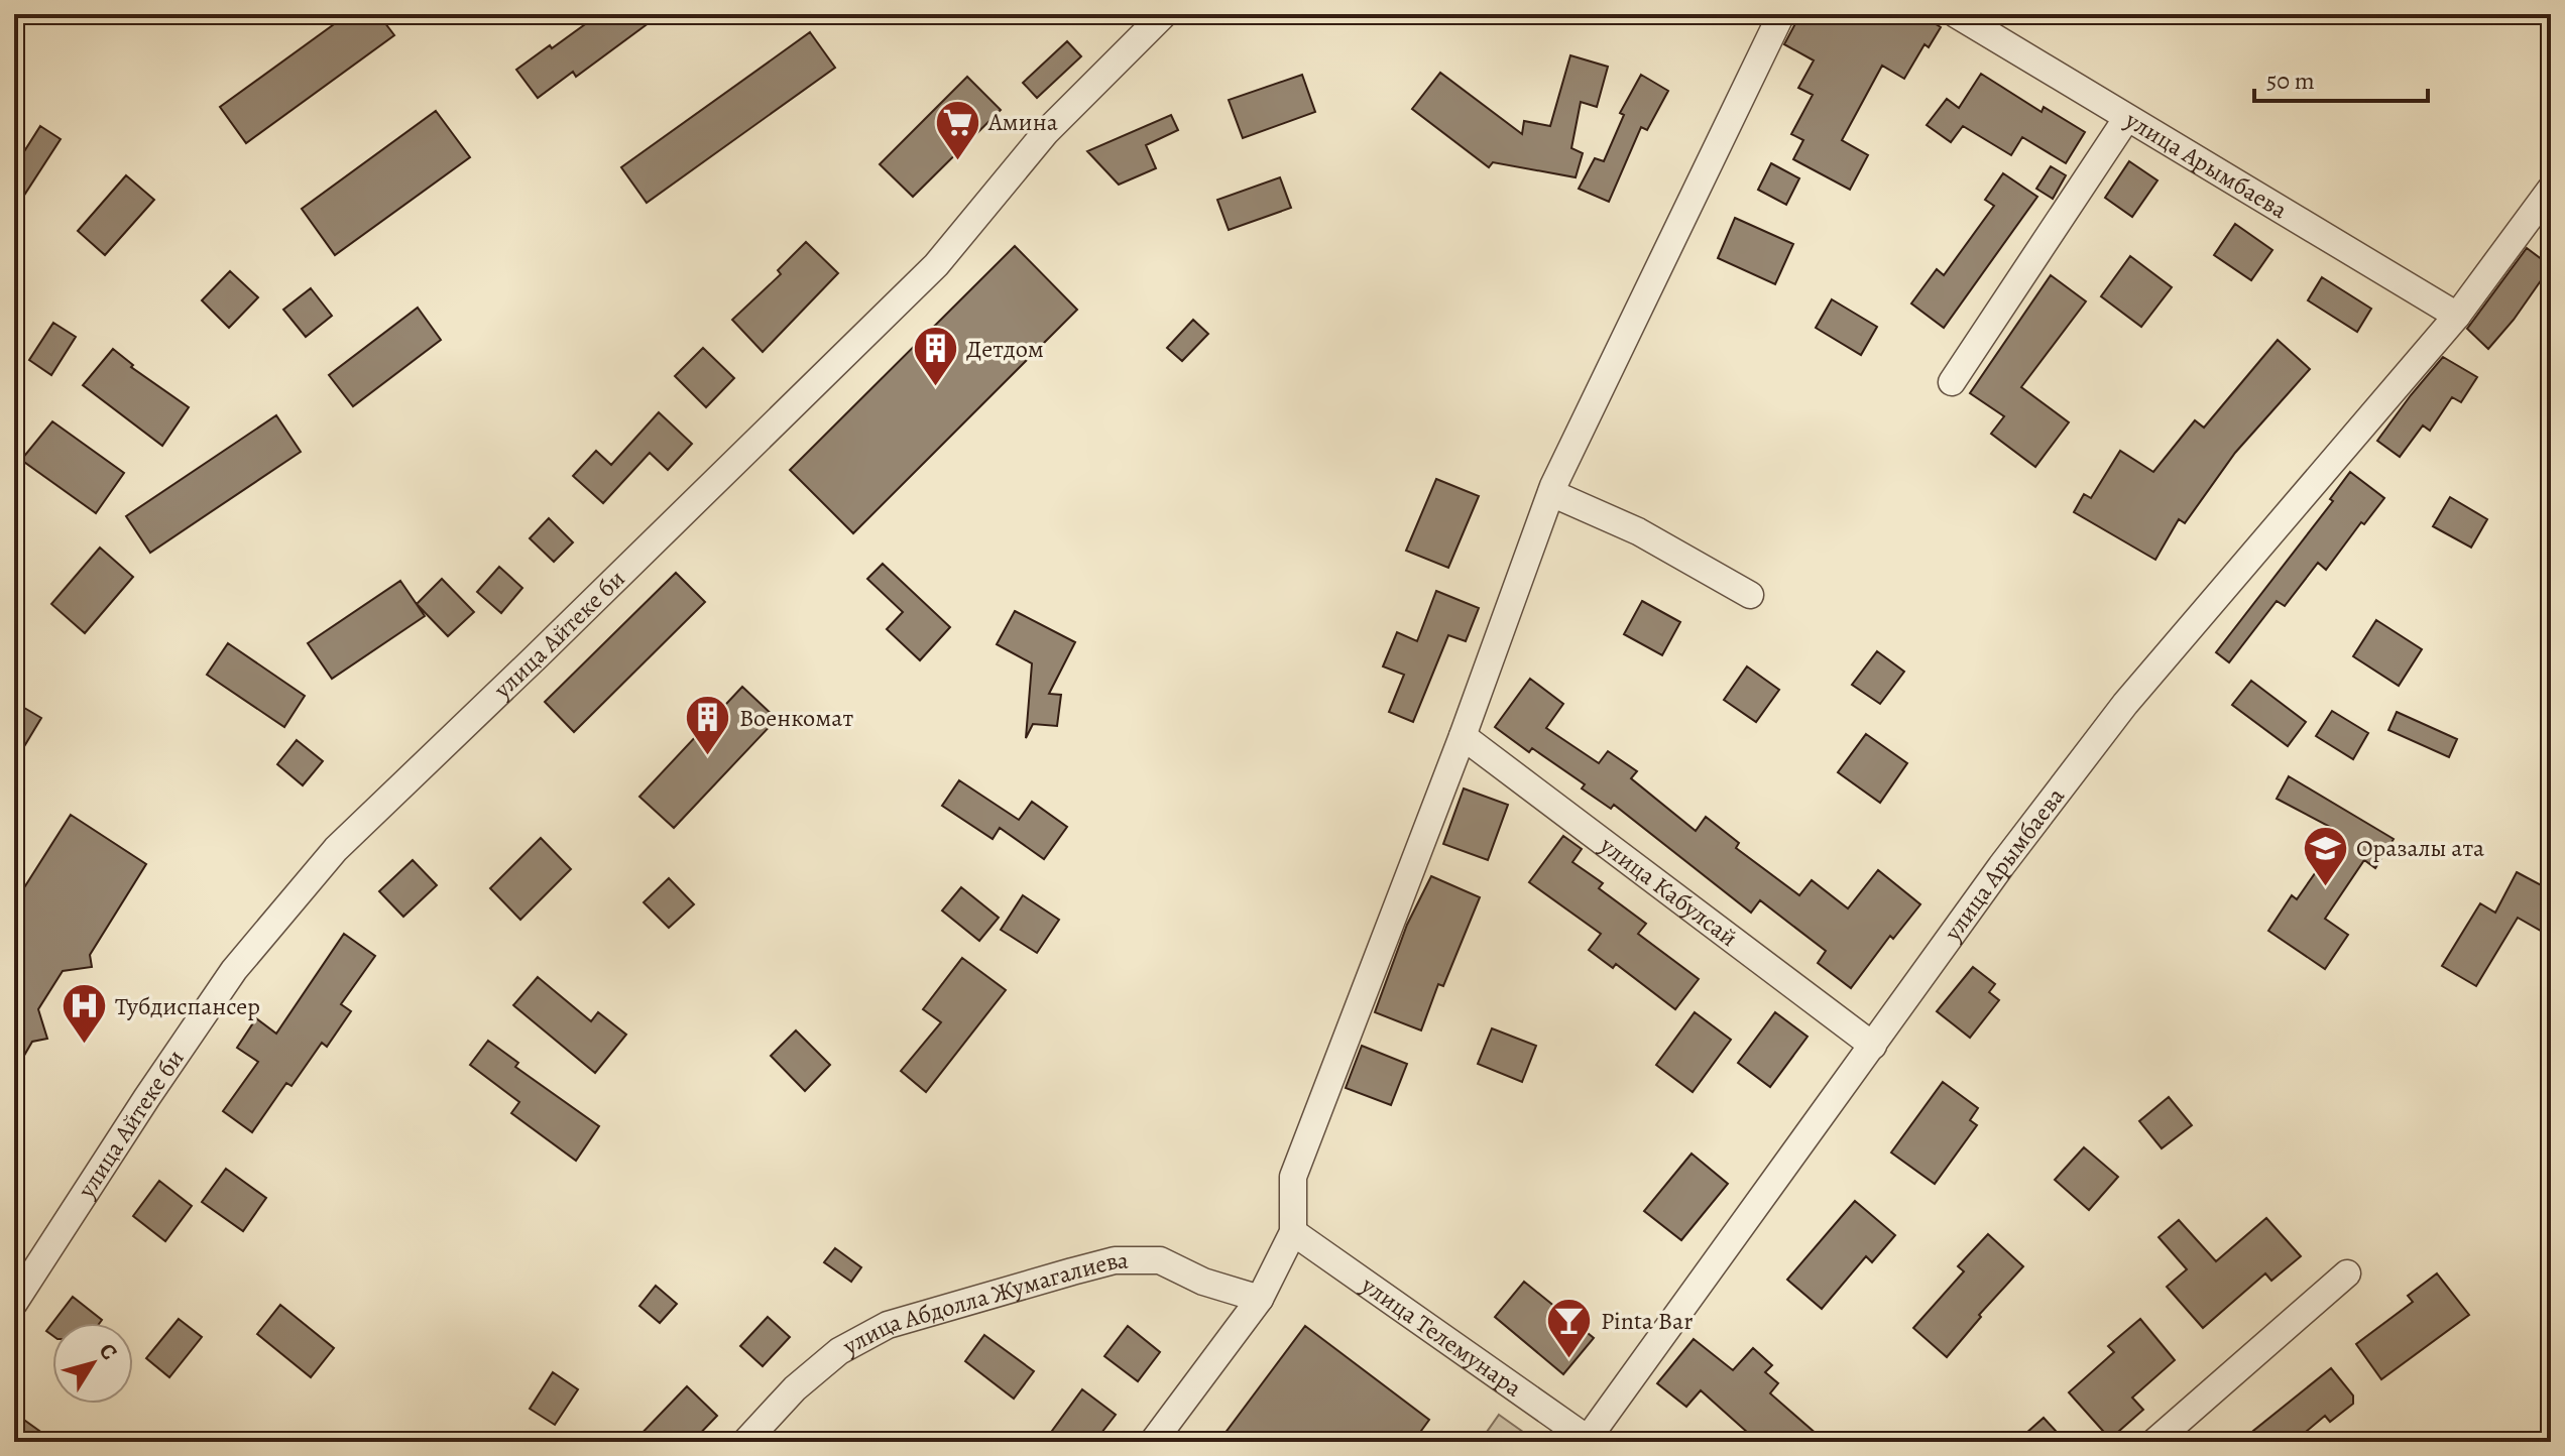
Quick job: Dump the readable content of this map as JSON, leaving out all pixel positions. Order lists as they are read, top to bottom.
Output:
{
  "streets": {
    "street": [
      "улица Арымбаева",
      "улица Айтеке би",
      "улица Кабулсай",
      "улица Абдолла Жумагалиева",
      "улица Телемунара"
    ]
  },
  "crossings": [
    ["улица Арымбаева", "улица Кабулсай"],
    ["улица Арымбаева", "улица Телемунара"]
  ],
  "places": {
    "supermarket": ["Амина"],
    "building": ["Детдом", "Военкомат"],
    "school or university": ["Оразалы ата"],
    "hospital": ["Тубдиспансер"],
    "bar": ["Pinta Bar"]
  },
  "scale_bar": "50 m",
  "north": "top right"
}
